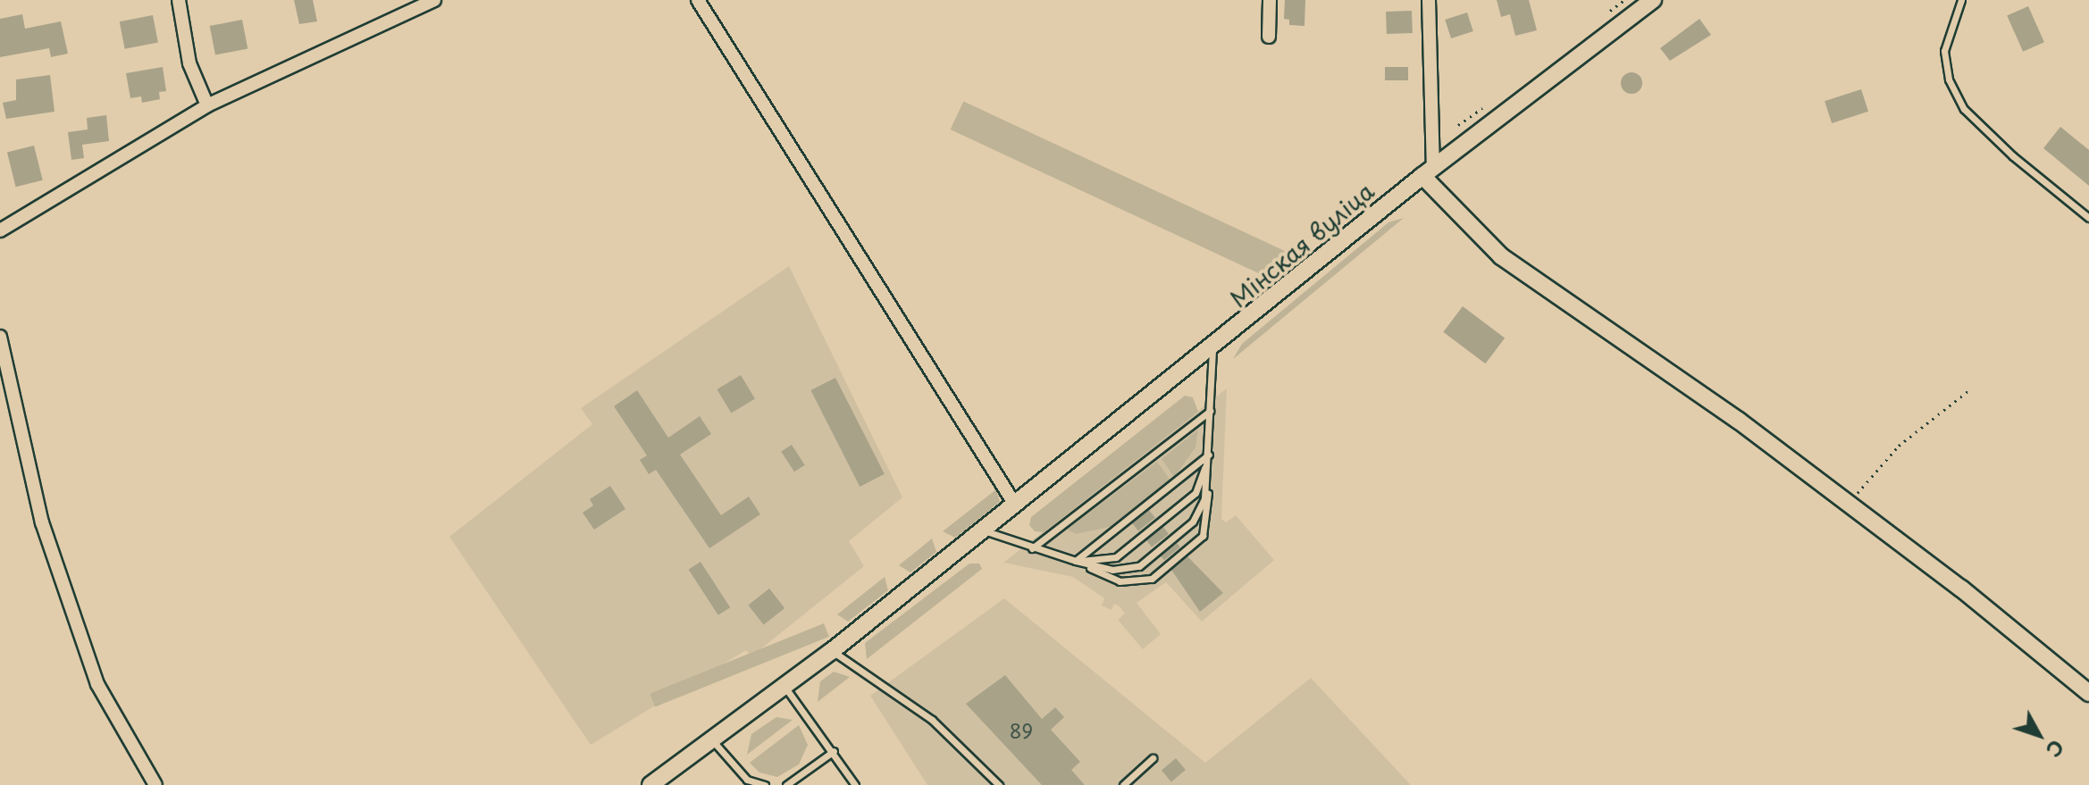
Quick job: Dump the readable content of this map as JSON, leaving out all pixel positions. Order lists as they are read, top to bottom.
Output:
{
  "streets": {
    "street": ["Мінская вуліца"]
  },
  "house_numbers": ["89"],
  "north": "bottom right"
}
